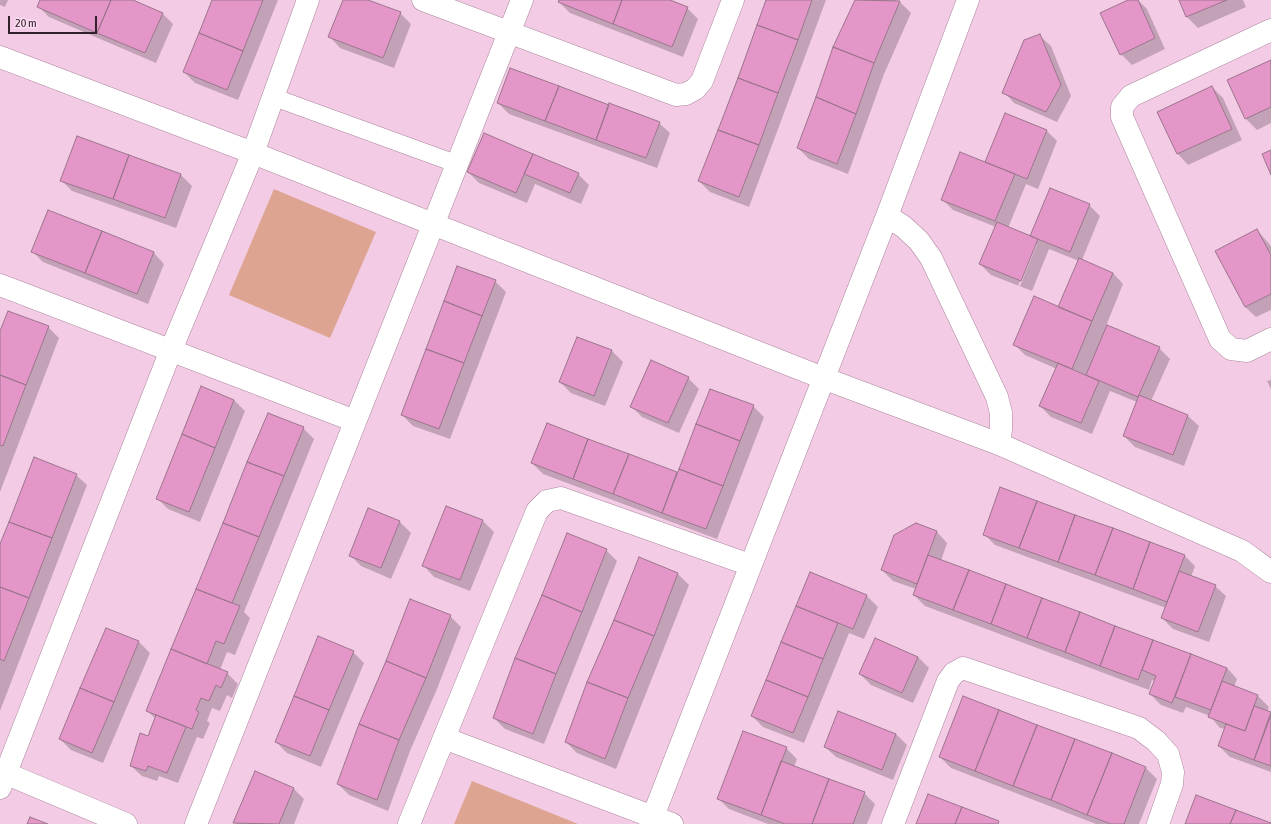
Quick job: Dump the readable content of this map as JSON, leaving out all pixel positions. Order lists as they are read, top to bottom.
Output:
{
  "scale_bar": "20 m"
}
